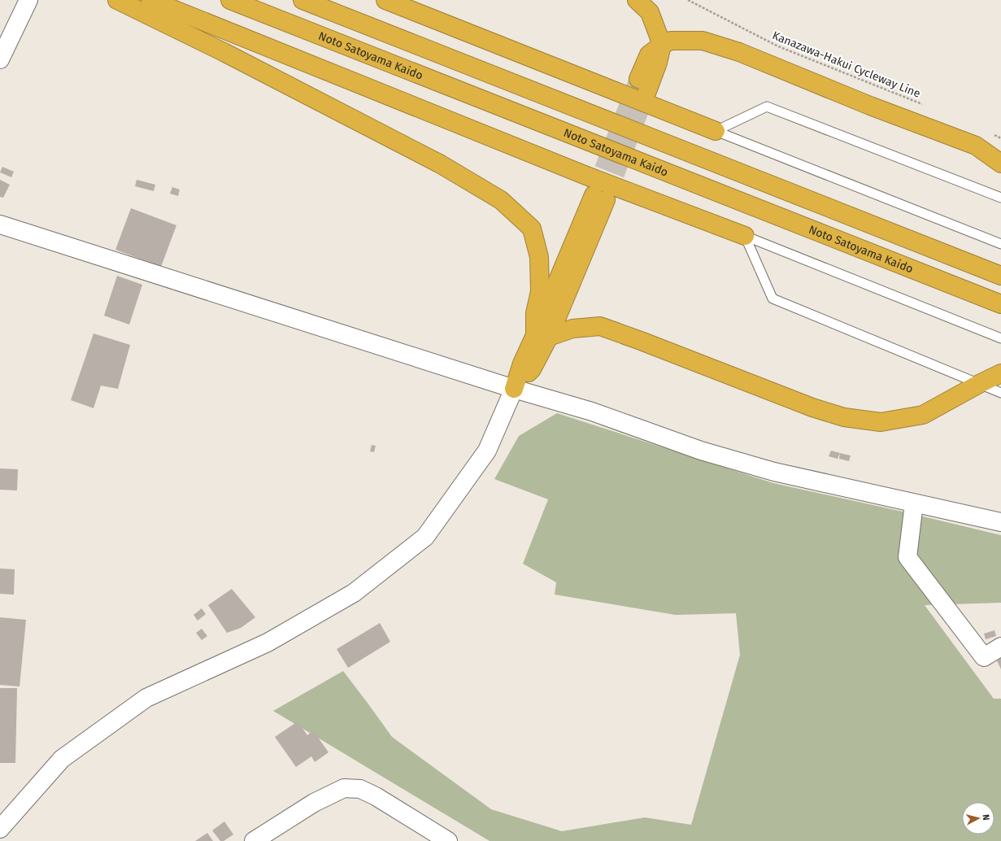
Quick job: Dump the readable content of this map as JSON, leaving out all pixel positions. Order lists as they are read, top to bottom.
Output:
{
  "streets": {
    "highway": ["Noto Satoyama Kaido"],
    "path": ["Kanazawa-Hakui Cycleway Line"]
  },
  "north": "right"
}
